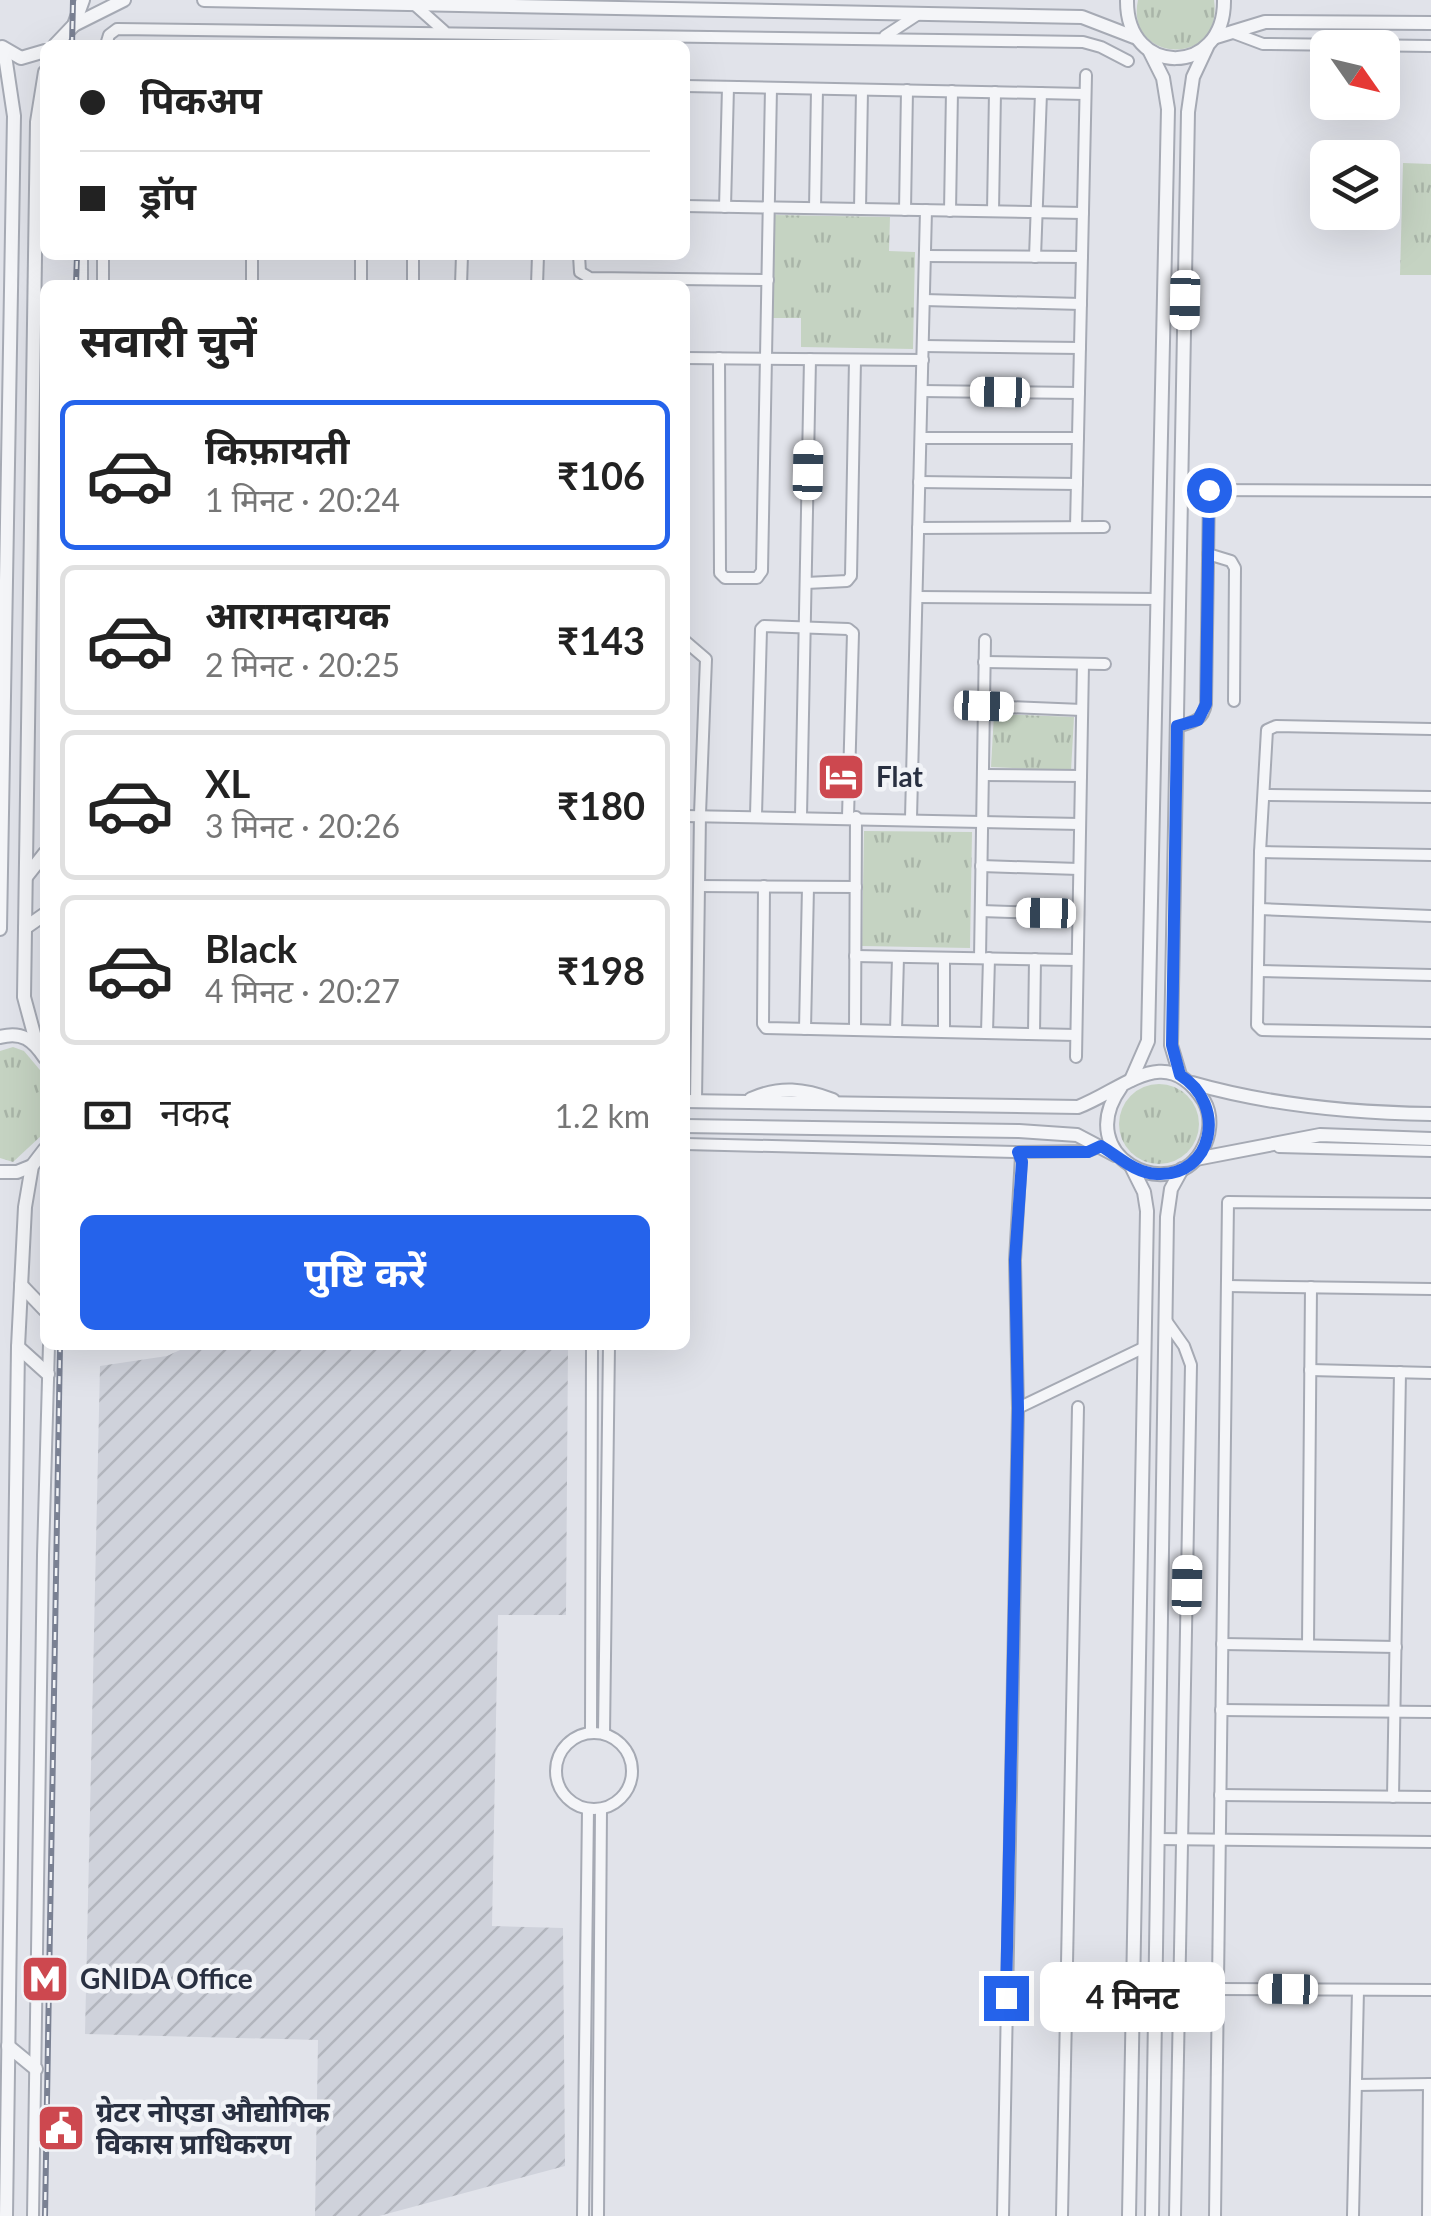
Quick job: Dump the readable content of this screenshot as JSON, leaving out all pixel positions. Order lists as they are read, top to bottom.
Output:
{
  "places": {
    "hotel": ["Flat"],
    "metro station": ["GNIDA Office"],
    "public building": ["ग्रेटर नोएडा औद्योगिक विकास प्राधिकरण"]
  },
  "north": "bottom right",
  "page": {
    "banner": ["पिकअप", "ड्रॉप"],
    "heading": "सवारी चुनें",
    "list": [
      {
        "name": "किफ़ायती",
        "note": "1 मिनट · 20:24",
        "value": "₹106"
      },
      {
        "name": "आरामदायक",
        "note": "2 मिनट · 20:25",
        "value": "₹143"
      },
      {
        "name": "XL",
        "note": "3 मिनट · 20:26",
        "value": "₹180"
      },
      {
        "name": "Black",
        "note": "4 मिनट · 20:27",
        "value": "₹198"
      }
    ],
    "pay": ["नकद", "1.2 km"],
    "buttons": "पुष्टि करें",
    "bubble": "4 मिनट"
  }
}
